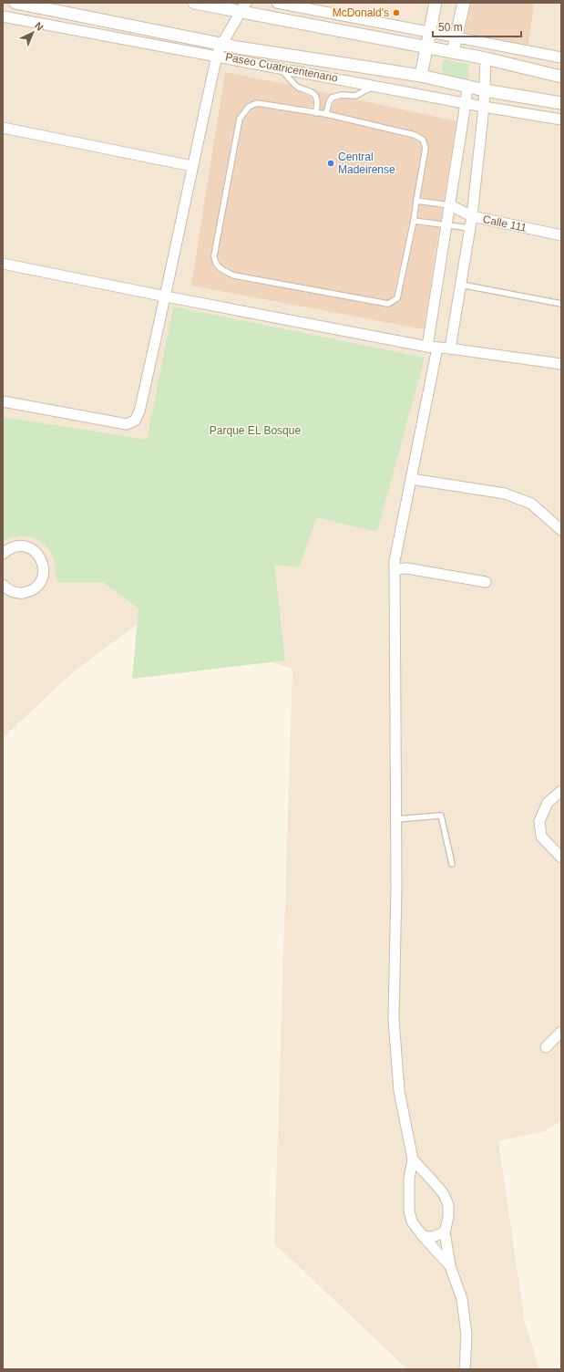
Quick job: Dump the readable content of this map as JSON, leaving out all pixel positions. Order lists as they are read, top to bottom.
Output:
{
  "streets": {
    "street": ["Paseo Cuatricentenario", "Calle 111"]
  },
  "parks": ["Parque EL Bosque"],
  "places": ["McDonald's", "Central Madeirense"],
  "scale_bar": "50 m",
  "north": "top right"
}
